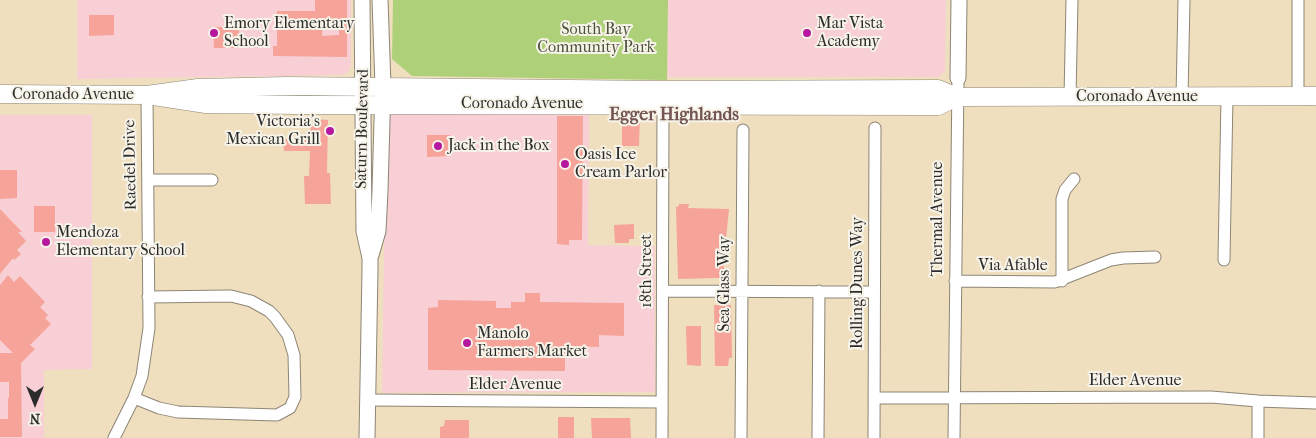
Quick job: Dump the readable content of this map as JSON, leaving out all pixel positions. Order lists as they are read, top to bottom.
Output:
{
  "streets": {
    "main road": ["Coronado Avenue", "Saturn Boulevard", "Thermal Avenue"],
    "street": [
      "Raedel Drive",
      "Via Afable",
      "18th Street",
      "Rolling Dunes Way",
      "Sea Glass Way",
      "Elder Avenue"
    ]
  },
  "crossings": [
    ["Coronado Avenue", "Saturn Boulevard"],
    ["Coronado Avenue", "Raedel Drive"],
    ["Coronado Avenue", "Thermal Avenue"],
    ["Coronado Avenue", "18th Street"],
    ["Saturn Boulevard", "Elder Avenue"],
    ["Thermal Avenue", "Via Afable"],
    ["Thermal Avenue", "Elder Avenue"],
    ["18th Street", "Elder Avenue"],
    ["Rolling Dunes Way", "Elder Avenue"]
  ],
  "districts": ["Egger Highlands"],
  "parks": ["South Bay Community Park"],
  "places": [
    "Emory Elementary School",
    "Mar Vista Academy",
    "Victoria's Mexican Grill",
    "Jack in the Box",
    "Oasis Ice Cream Parlor",
    "Mendoza Elementary School",
    "Manolo Farmers Market"
  ],
  "north": "bottom"
}
